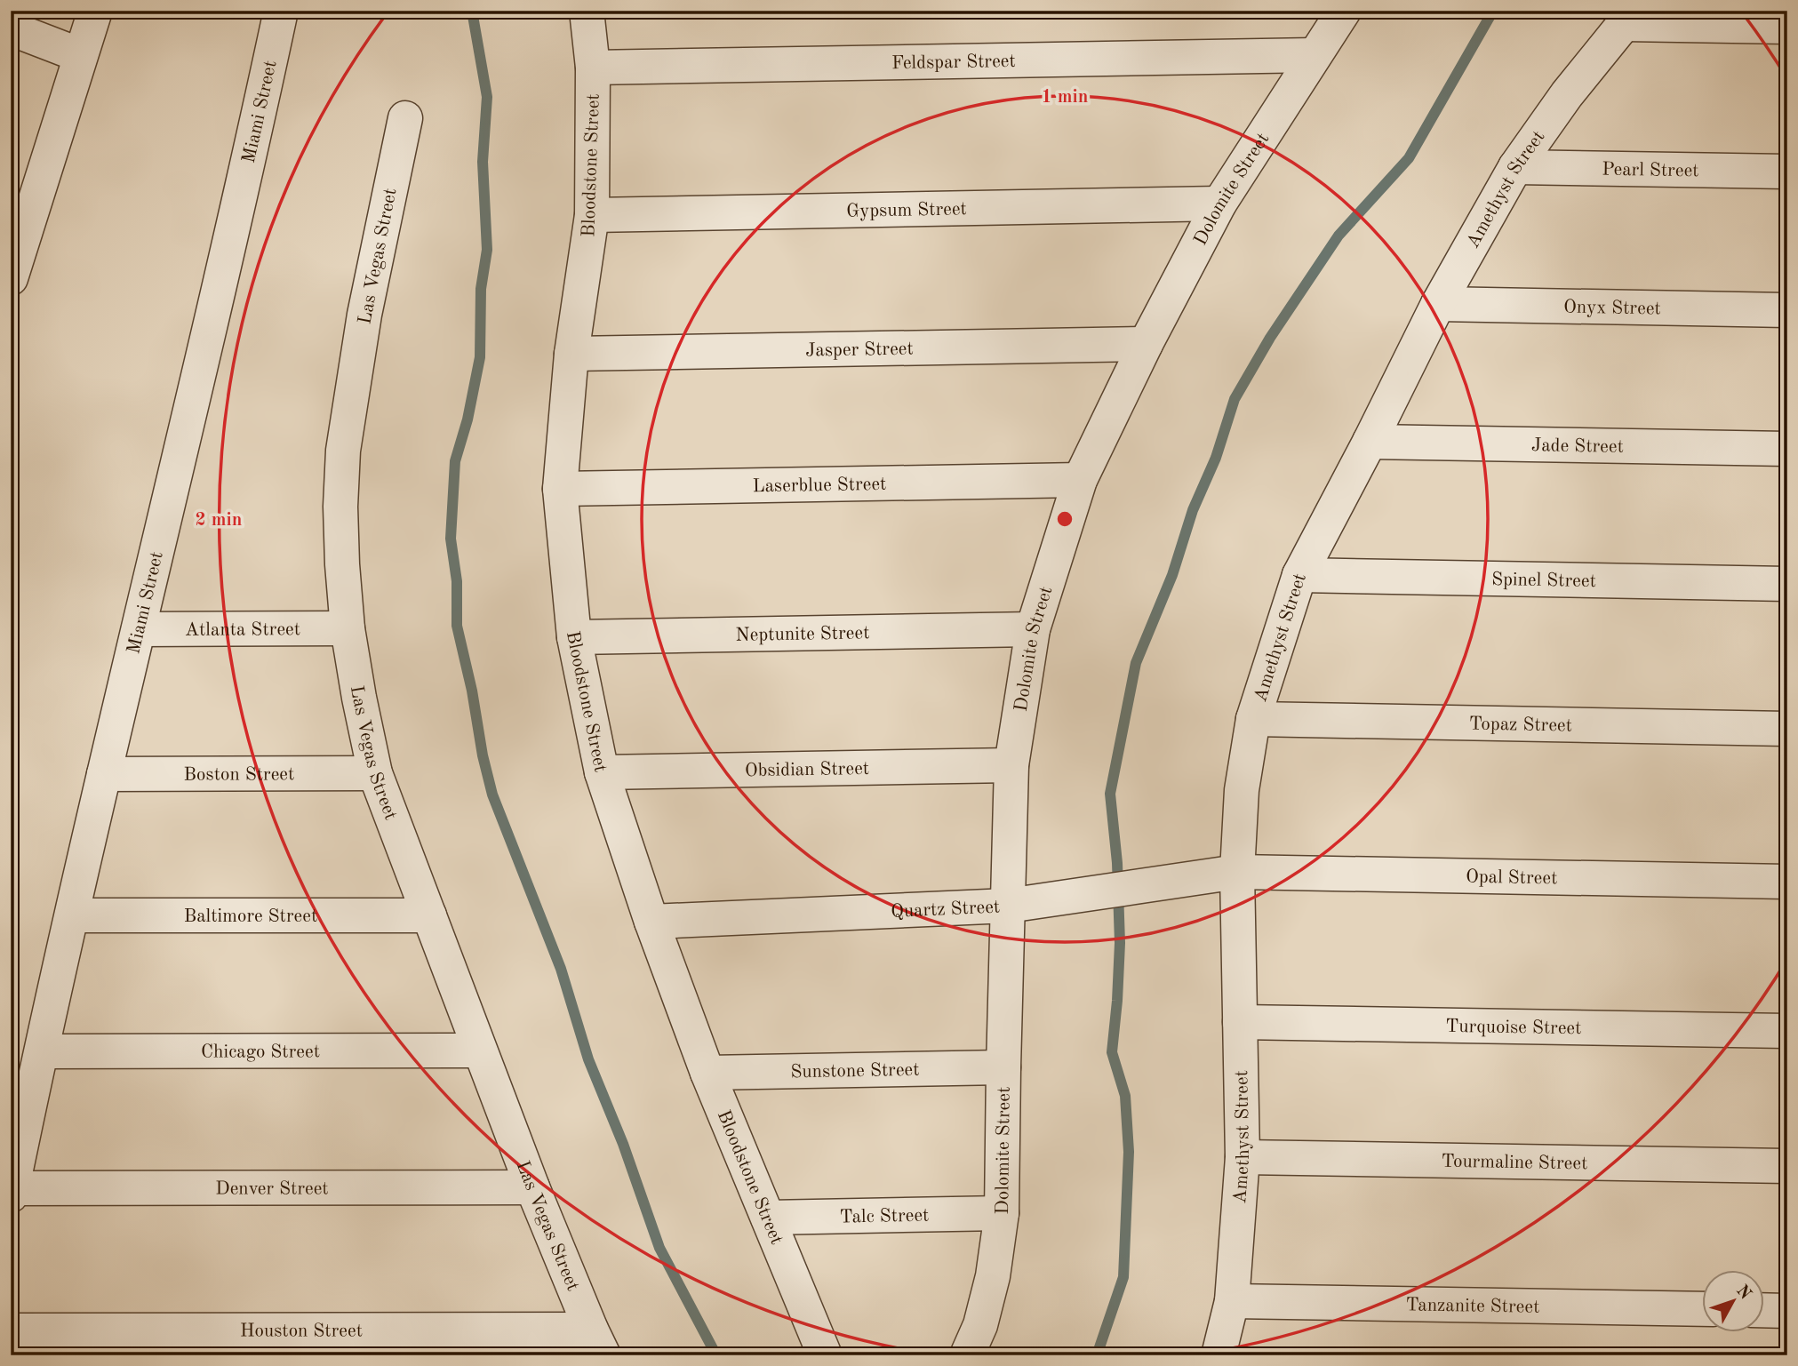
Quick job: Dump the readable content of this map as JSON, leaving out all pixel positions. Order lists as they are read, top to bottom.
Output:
{
  "streets": {
    "street": [
      "Feldspar Street",
      "Miami Street",
      "Bloodstone Street",
      "Pearl Street",
      "Dolomite Street",
      "Amethyst Street",
      "Gypsum Street",
      "Las Vegas Street",
      "Onyx Street",
      "Jasper Street",
      "Jade Street",
      "Laserblue Street",
      "Spinel Street",
      "Atlanta Street",
      "Neptunite Street",
      "Topaz Street",
      "Obsidian Street",
      "Boston Street",
      "Opal Street",
      "Quartz Street",
      "Baltimore Street",
      "Turquoise Street",
      "Chicago Street",
      "Sunstone Street",
      "Tourmaline Street",
      "Denver Street",
      "Talc Street",
      "Tanzanite Street",
      "Houston Street"
    ]
  },
  "crossings": [
    ["Feldspar Street", "Bloodstone Street"],
    ["Feldspar Street", "Dolomite Street"],
    ["Miami Street", "Atlanta Street"],
    ["Miami Street", "Boston Street"],
    ["Miami Street", "Baltimore Street"],
    ["Miami Street", "Chicago Street"],
    ["Miami Street", "Denver Street"],
    ["Bloodstone Street", "Gypsum Street"],
    ["Bloodstone Street", "Jasper Street"],
    ["Bloodstone Street", "Laserblue Street"],
    ["Bloodstone Street", "Neptunite Street"],
    ["Bloodstone Street", "Obsidian Street"],
    ["Bloodstone Street", "Quartz Street"],
    ["Bloodstone Street", "Sunstone Street"],
    ["Bloodstone Street", "Talc Street"],
    ["Pearl Street", "Amethyst Street"],
    ["Dolomite Street", "Gypsum Street"],
    ["Dolomite Street", "Jasper Street"],
    ["Dolomite Street", "Laserblue Street"],
    ["Dolomite Street", "Neptunite Street"],
    ["Dolomite Street", "Obsidian Street"],
    ["Dolomite Street", "Quartz Street"],
    ["Dolomite Street", "Sunstone Street"],
    ["Dolomite Street", "Talc Street"],
    ["Amethyst Street", "Onyx Street"],
    ["Amethyst Street", "Jade Street"],
    ["Amethyst Street", "Spinel Street"],
    ["Amethyst Street", "Topaz Street"],
    ["Amethyst Street", "Opal Street"],
    ["Amethyst Street", "Quartz Street"],
    ["Amethyst Street", "Turquoise Street"],
    ["Amethyst Street", "Tourmaline Street"],
    ["Amethyst Street", "Tanzanite Street"],
    ["Las Vegas Street", "Atlanta Street"],
    ["Las Vegas Street", "Boston Street"],
    ["Las Vegas Street", "Baltimore Street"],
    ["Las Vegas Street", "Chicago Street"],
    ["Las Vegas Street", "Denver Street"],
    ["Las Vegas Street", "Houston Street"],
    ["Opal Street", "Quartz Street"]
  ],
  "north": "top right",
  "rings": ["1 min", "2 min"]
}
